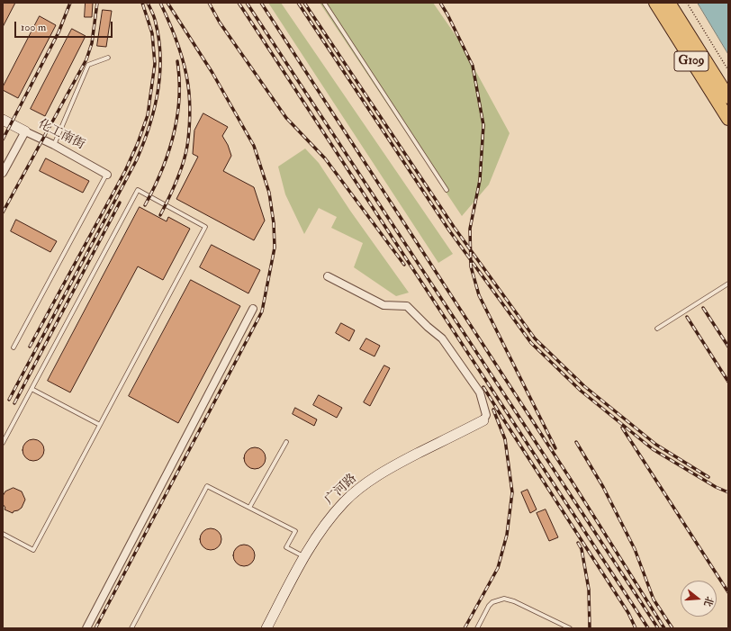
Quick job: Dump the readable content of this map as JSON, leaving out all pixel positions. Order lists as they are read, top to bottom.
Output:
{
  "streets": {
    "highway": ["G109"],
    "street": ["化工南街", "广河路"]
  },
  "scale_bar": "100 m",
  "north": "right"
}
